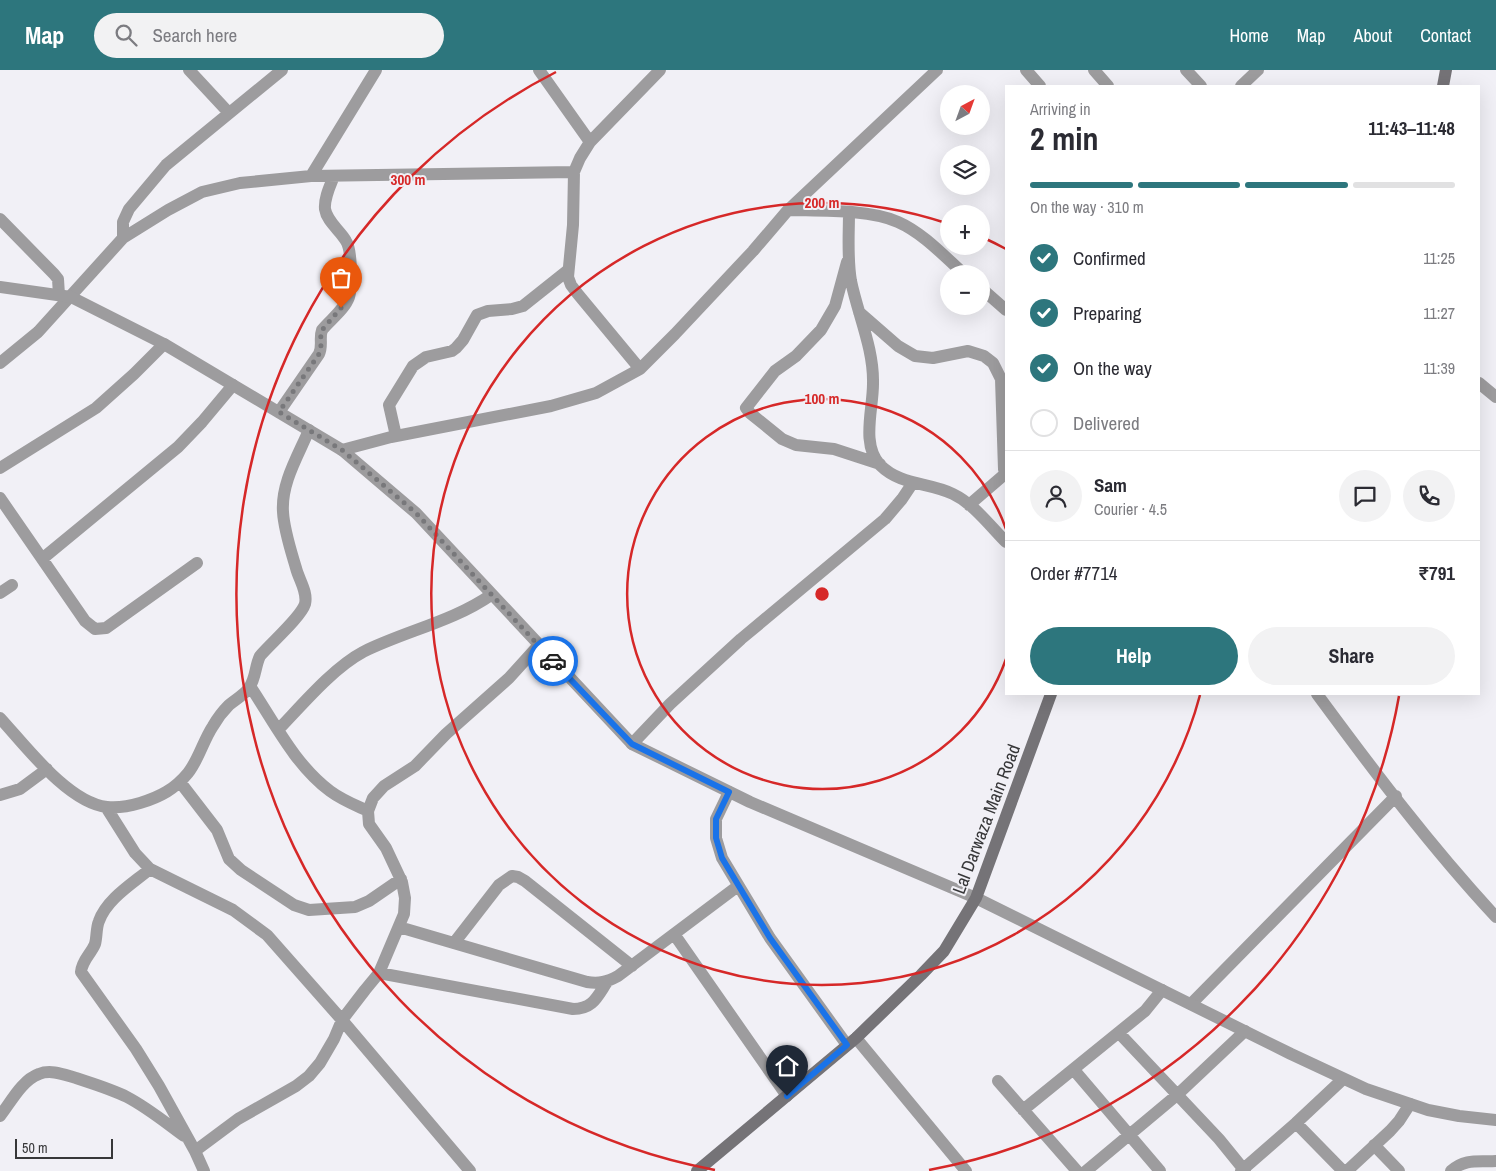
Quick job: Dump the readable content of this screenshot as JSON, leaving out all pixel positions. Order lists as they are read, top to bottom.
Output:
{
  "streets": {
    "main road": ["Lal Darwaza Main Road"]
  },
  "scale_bar": "50 m",
  "north": "top right",
  "page": {
    "header": "Map",
    "search": "Search here",
    "nav": [
      "Home",
      "Map",
      "About",
      "Contact"
    ],
    "map_buttons": ["+", "−"],
    "heading": ["2 min", "Arriving in", "11:43–11:48"],
    "panel": [
      "Sam",
      "Courier · 4.5",
      "Order #7714",
      "₹791"
    ],
    "bar": "On the way · 310 m",
    "list": [
      ["Confirmed", "11:25"],
      ["Preparing", "11:27"],
      ["On the way", "11:39"],
      "Delivered"
    ],
    "buttons": ["Help", "Share"],
    "scale": "50 m"
  },
  "rings": ["300 m", "200 m", "100 m"]
}
